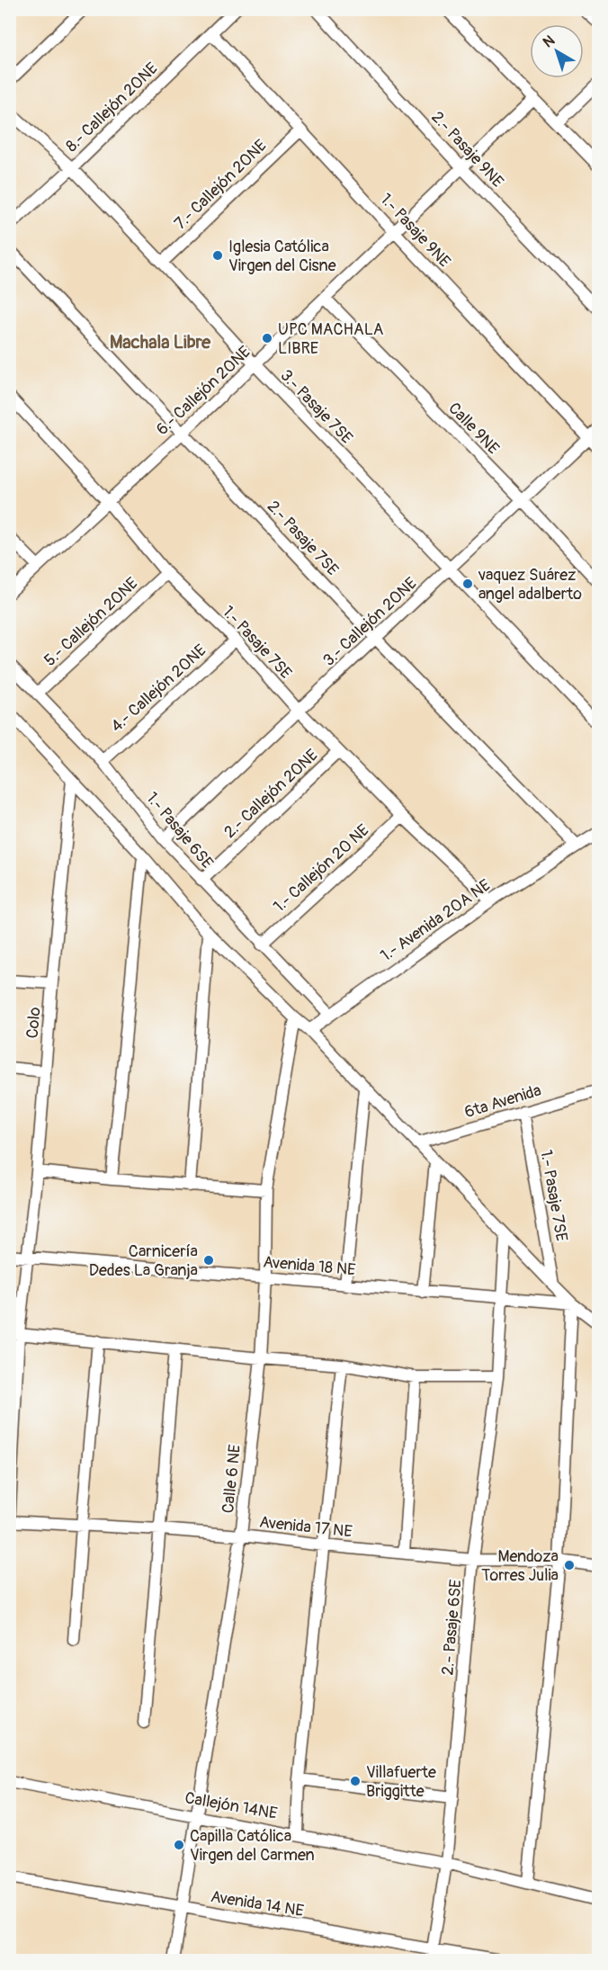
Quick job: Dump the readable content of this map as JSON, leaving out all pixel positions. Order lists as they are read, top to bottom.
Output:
{
  "streets": {
    "street": [
      "8.- Callejón 20NE",
      "2.- Pasaje 9NE",
      "7.- Callejón 20NE",
      "1.- Pasaje 9NE",
      "6.- Callejón 20NE",
      "3.- Pasaje 7SE",
      "Calle 9NE",
      "2.- Pasaje 7SE",
      "5.- Callejón 20NE",
      "3.- Callejón 20NE",
      "1.- Pasaje 7SE",
      "4.- Callejón 20NE",
      "2.- Callejón 20NE",
      "1.- Pasaje 6SE",
      "1.- Callejón 20 NE",
      "1.- Avenida 20A NE",
      "Colo",
      "6ta Avenida",
      "Avenida 18 NE",
      "Calle 6 NE",
      "Avenida 17 NE",
      "2.- Pasaje 6SE",
      "Callejón 14NE",
      "Avenida 14 NE"
    ]
  },
  "crossings": [
    ["8.- Callejón 20NE", "1.- Pasaje 9NE"],
    ["8.- Callejón 20NE", "3.- Pasaje 7SE"],
    ["2.- Pasaje 9NE", "6.- Callejón 20NE"],
    ["7.- Callejón 20NE", "1.- Pasaje 9NE"],
    ["7.- Callejón 20NE", "3.- Pasaje 7SE"],
    ["1.- Pasaje 9NE", "6.- Callejón 20NE"],
    ["1.- Pasaje 9NE", "3.- Callejón 20NE"],
    ["6.- Callejón 20NE", "3.- Pasaje 7SE"],
    ["6.- Callejón 20NE", "Calle 9NE"],
    ["6.- Callejón 20NE", "2.- Pasaje 7SE"],
    ["6.- Callejón 20NE", "1.- Pasaje 7SE"],
    ["3.- Pasaje 7SE", "3.- Callejón 20NE"],
    ["Calle 9NE", "3.- Callejón 20NE"],
    ["2.- Pasaje 7SE", "3.- Callejón 20NE"],
    ["2.- Pasaje 7SE", "1.- Avenida 20A NE"],
    ["5.- Callejón 20NE", "1.- Pasaje 7SE"],
    ["5.- Callejón 20NE", "1.- Pasaje 6SE"],
    ["3.- Callejón 20NE", "1.- Pasaje 7SE"],
    ["3.- Callejón 20NE", "1.- Pasaje 6SE"],
    ["1.- Pasaje 7SE", "4.- Callejón 20NE"],
    ["1.- Pasaje 7SE", "2.- Callejón 20NE"],
    ["1.- Pasaje 7SE", "1.- Callejón 20 NE"],
    ["1.- Pasaje 7SE", "1.- Avenida 20A NE"],
    ["1.- Pasaje 7SE", "6ta Avenida"],
    ["4.- Callejón 20NE", "1.- Pasaje 6SE"],
    ["2.- Callejón 20NE", "1.- Pasaje 6SE"],
    ["1.- Pasaje 6SE", "1.- Callejón 20 NE"],
    ["1.- Pasaje 6SE", "1.- Avenida 20A NE"],
    ["Colo", "Avenida 18 NE"],
    ["Colo", "Avenida 17 NE"],
    ["Avenida 18 NE", "Calle 6 NE"],
    ["Avenida 18 NE", "2.- Pasaje 6SE"],
    ["Calle 6 NE", "Avenida 17 NE"],
    ["Calle 6 NE", "Callejón 14NE"],
    ["Calle 6 NE", "Avenida 14 NE"],
    ["Avenida 17 NE", "2.- Pasaje 6SE"],
    ["2.- Pasaje 6SE", "Callejón 14NE"],
    ["2.- Pasaje 6SE", "Avenida 14 NE"]
  ],
  "districts": ["Machala Libre"],
  "places": [
    "Iglesia Católica Virgen del Cisne",
    "UPC MACHALA LIBRE",
    "vaquez Suárez angel adalberto",
    "Carnicería Dedes La Granja",
    "Mendoza Torres Julia",
    "Villafuerte Briggitte",
    "Capilla Católica Virgen del Carmen"
  ],
  "north": "top left"
}
